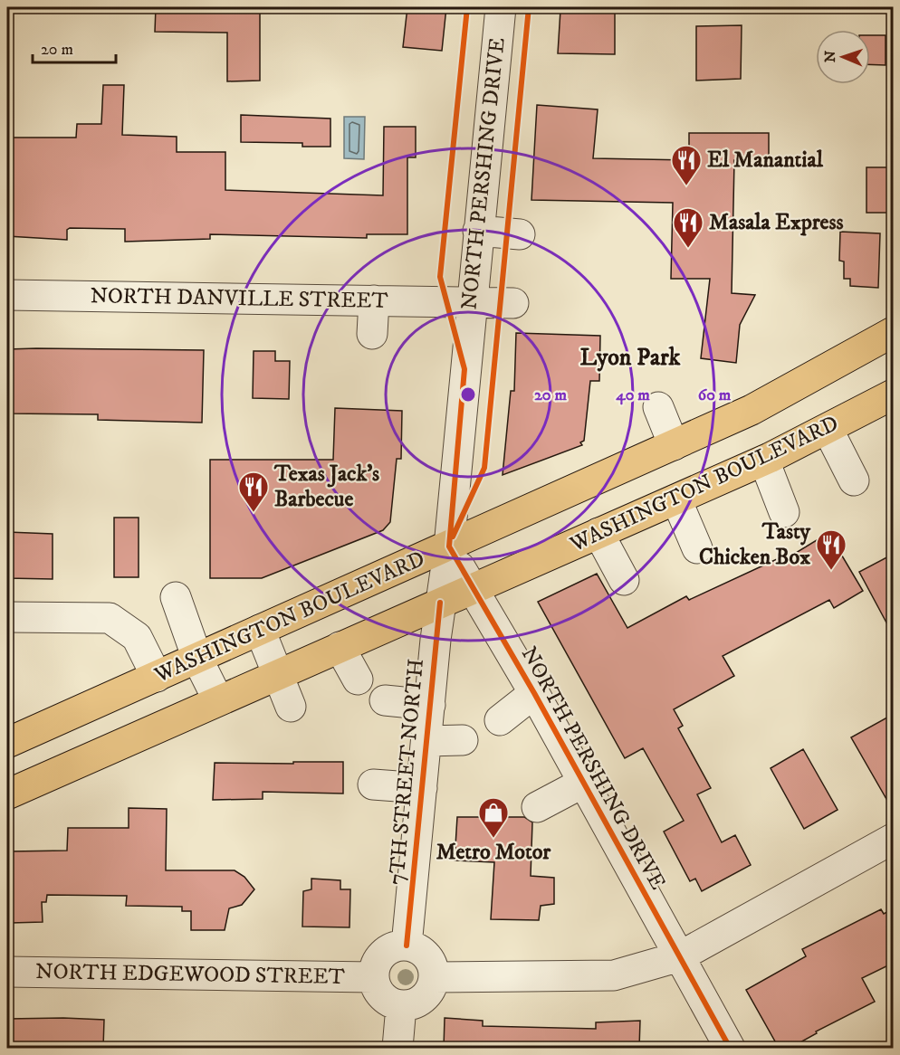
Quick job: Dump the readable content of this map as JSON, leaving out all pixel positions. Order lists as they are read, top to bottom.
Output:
{
  "streets": {
    "main road": ["WASHINGTON BOULEVARD"],
    "street": [
      "NORTH PERSHING DRIVE",
      "NORTH DANVILLE STREET",
      "7TH STREET NORTH",
      "NORTH EDGEWOOD STREET"
    ]
  },
  "crossings": [
    ["NORTH PERSHING DRIVE", "NORTH DANVILLE STREET"],
    ["NORTH PERSHING DRIVE", "WASHINGTON BOULEVARD"],
    ["NORTH PERSHING DRIVE", "7TH STREET NORTH"],
    ["WASHINGTON BOULEVARD", "7TH STREET NORTH"],
    ["7TH STREET NORTH", "NORTH EDGEWOOD STREET"]
  ],
  "districts": ["Lyon Park"],
  "places": {
    "restaurant": [
      "El Manantial",
      "Masala Express",
      "Texas Jack's Barbecue",
      "Tasty Chicken Box"
    ],
    "shop": ["Metro Motor"]
  },
  "scale_bar": "20 m",
  "north": "left",
  "rings": ["20 m", "40 m", "60 m"]
}
